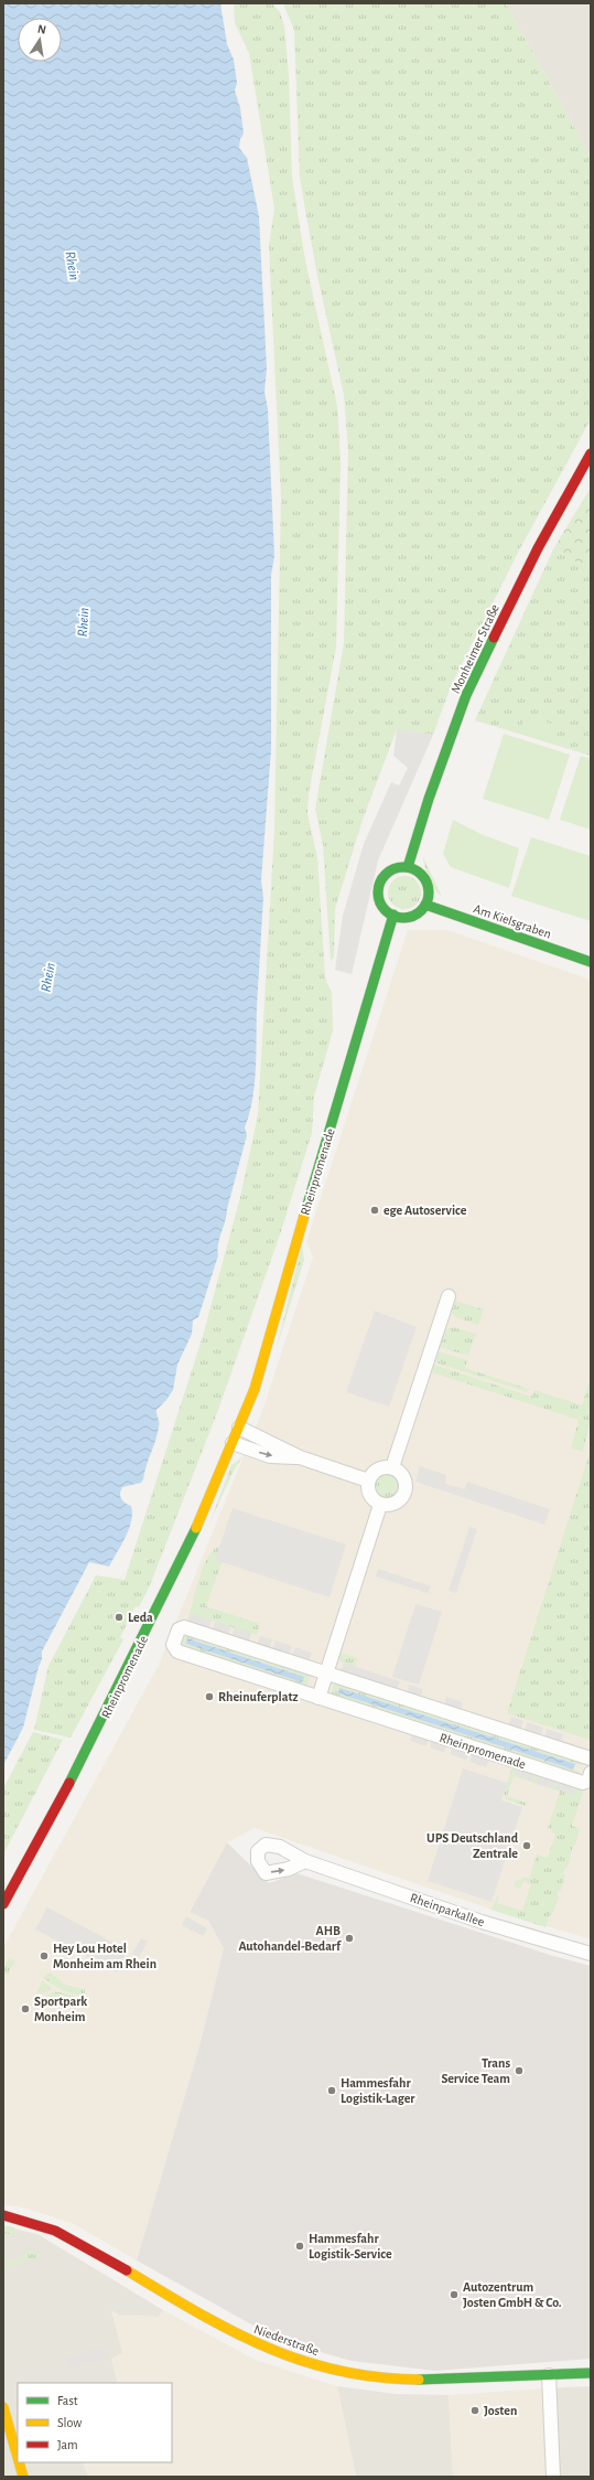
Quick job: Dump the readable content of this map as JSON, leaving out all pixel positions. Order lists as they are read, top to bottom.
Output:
{
  "streets": {
    "street": [
      "Monheimer Straße",
      "Am Kielsgraben",
      "Rheinpromenade",
      "Rheinparkallee",
      "Niederstraße"
    ]
  },
  "crossings": [
    ["Monheimer Straße", "Am Kielsgraben"],
    ["Monheimer Straße", "Rheinpromenade"],
    ["Am Kielsgraben", "Rheinpromenade"]
  ],
  "water": ["Rhein"],
  "places": [
    "ege Autoservice",
    "Leda",
    "Rheinuferplatz",
    "UPS Deutschland Zentrale",
    "AHB Autohandel-Bedarf",
    "Hey Lou Hotel Monheim am Rhein",
    "Sportpark Monheim",
    "Trans Service Team",
    "Hammesfahr Logistik-Lager",
    "Hammesfahr Logistik-Service",
    "Autozentrum Josten GmbH & Co.",
    "Josten"
  ],
  "legend": ["Fast", "Slow", "Jam"],
  "north": "top"
}
